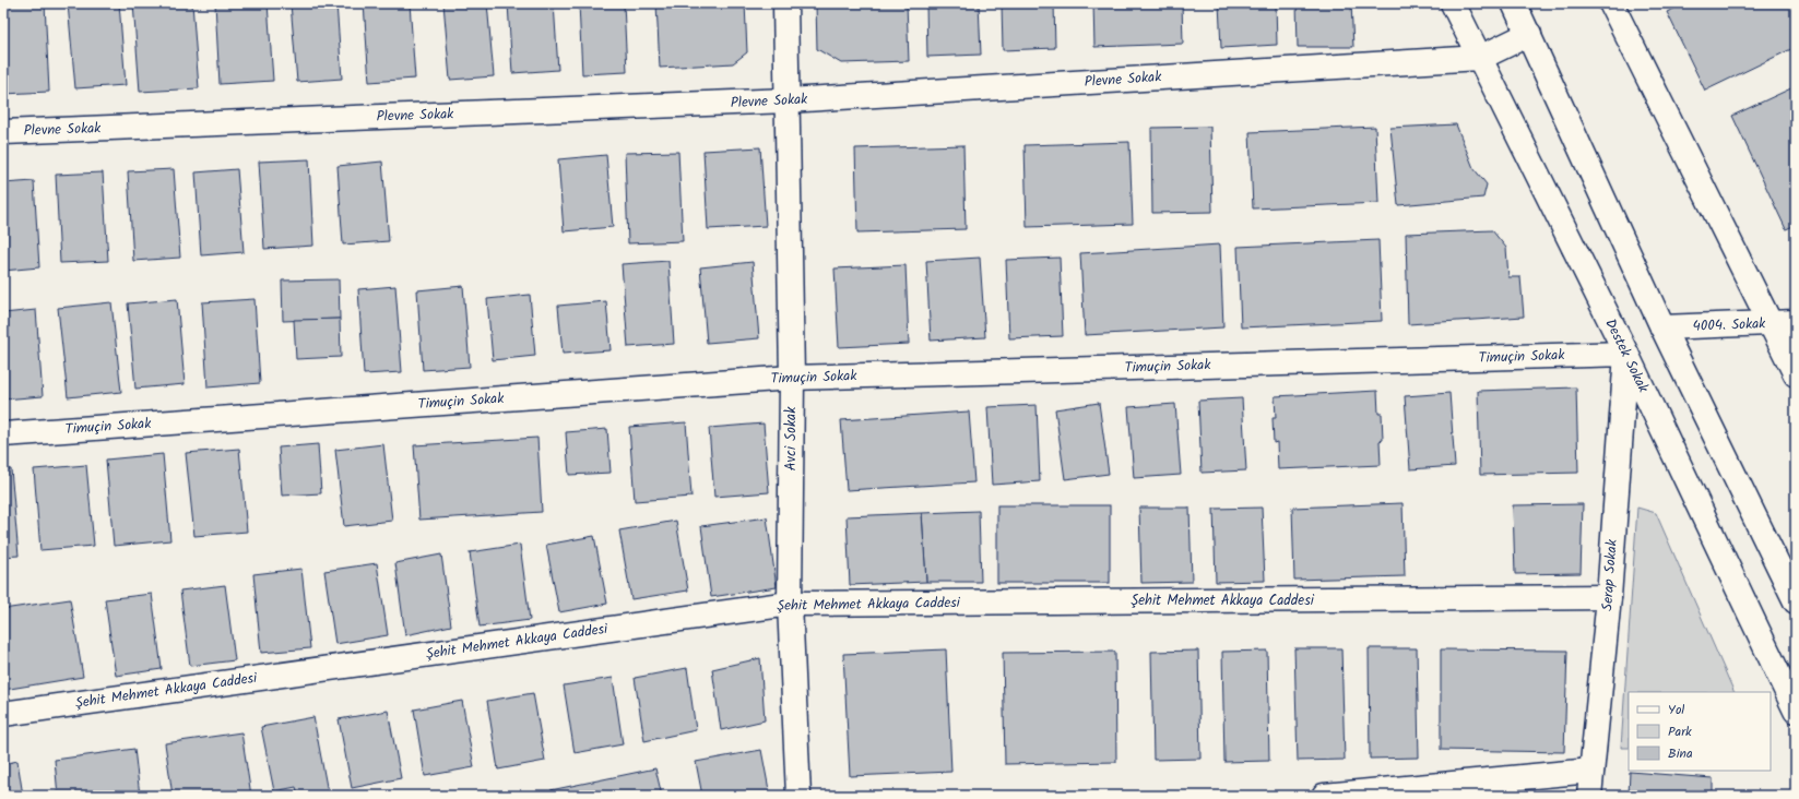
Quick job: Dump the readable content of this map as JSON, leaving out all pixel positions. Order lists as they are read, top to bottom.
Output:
{
  "streets": {
    "street": [
      "Plevne Sokak",
      "4004. Sokak",
      "Destek Sokak",
      "Timuçin Sokak",
      "Avci Sokak",
      "Serap Sokak",
      "Şehit Mehmet Akkaya Caddesi"
    ]
  },
  "crossings": [
    ["Plevne Sokak", "Destek Sokak"],
    ["Plevne Sokak", "Avci Sokak"],
    ["Destek Sokak", "Timuçin Sokak"],
    ["Destek Sokak", "Serap Sokak"],
    ["Timuçin Sokak", "Avci Sokak"],
    ["Timuçin Sokak", "Serap Sokak"],
    ["Avci Sokak", "Şehit Mehmet Akkaya Caddesi"],
    ["Serap Sokak", "Şehit Mehmet Akkaya Caddesi"]
  ],
  "legend": ["Yol", "Park", "Bina"]
}
